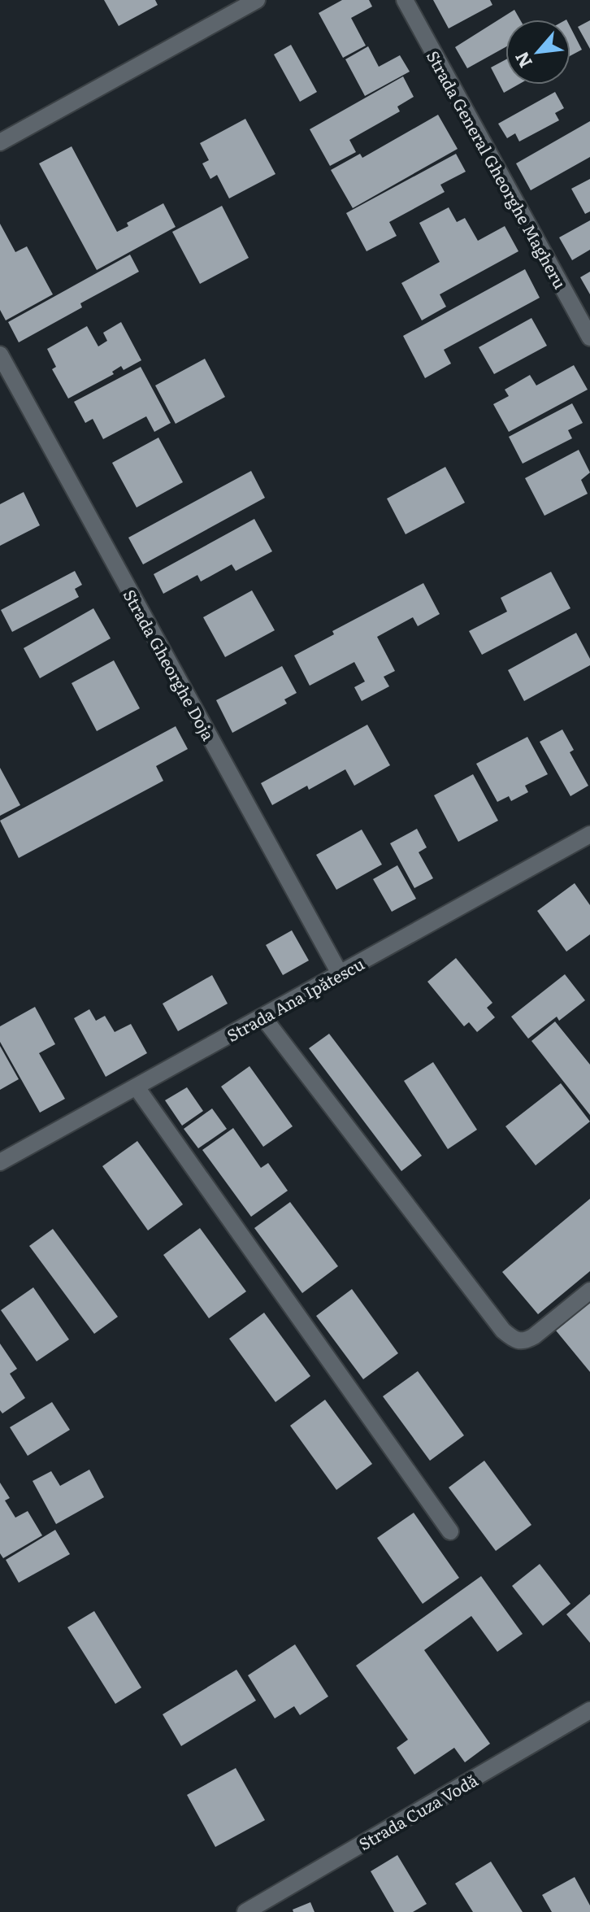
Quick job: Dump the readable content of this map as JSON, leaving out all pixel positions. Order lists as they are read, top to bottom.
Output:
{
  "streets": {
    "street": [
      "Strada General Gheorghe Magheru",
      "Strada Gheorghe Doja",
      "Strada Ana Ipătescu",
      "Strada Cuza Vodă"
    ]
  },
  "crossings": [
    ["Strada Gheorghe Doja", "Strada Ana Ipătescu"]
  ],
  "north": "bottom left"
}
